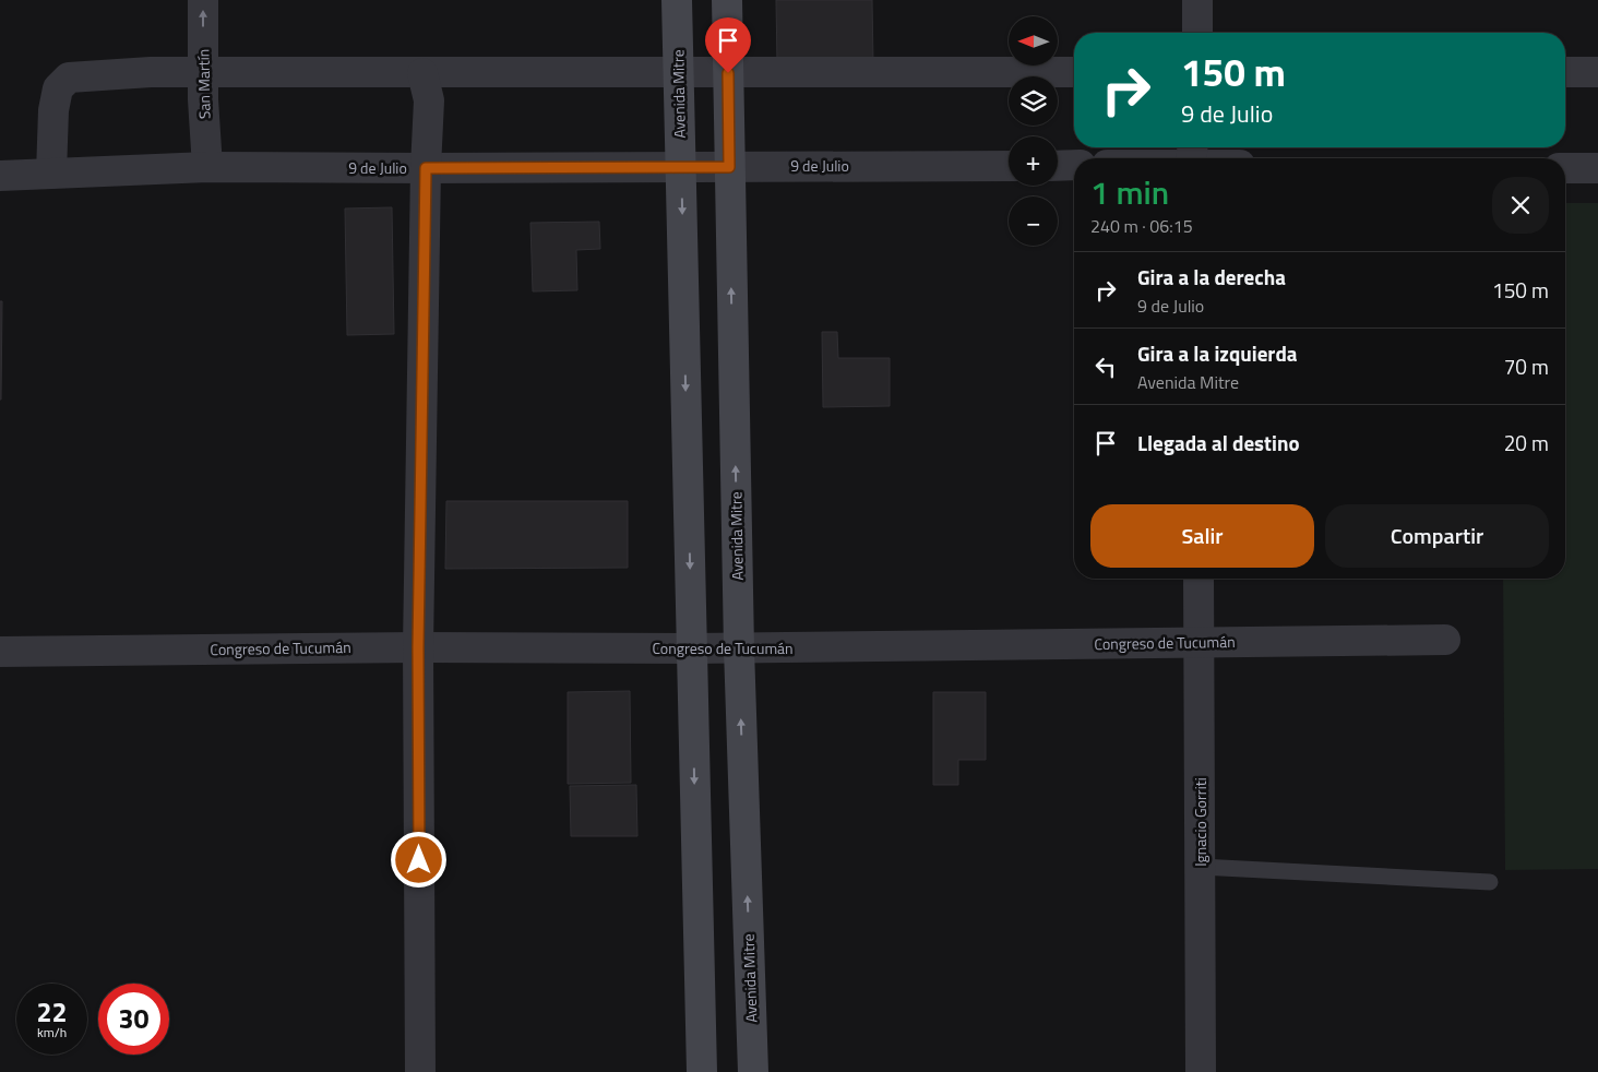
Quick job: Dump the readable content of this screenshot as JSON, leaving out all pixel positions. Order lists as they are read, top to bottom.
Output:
{
  "streets": {
    "main road": ["Avenida Mitre"],
    "street": [
      "San Martín",
      "9 de Julio",
      "Congreso de Tucumán",
      "Ignacio Gorriti"
    ]
  },
  "crossings": [
    ["San Martín", "9 de Julio"],
    ["Avenida Mitre", "9 de Julio"],
    ["Avenida Mitre", "Congreso de Tucumán"],
    ["Congreso de Tucumán", "Ignacio Gorriti"]
  ],
  "one_way": ["San Martín"],
  "north": "left",
  "page": {
    "map_buttons": ["+", "−"],
    "turn": ["150 m", "9 de Julio"],
    "heading": ["1 min", "240 m · 06:15"],
    "list": [
      {
        "name": "Gira a la derecha",
        "note": "9 de Julio",
        "value": "150 m"
      },
      {
        "name": "Gira a la izquierda",
        "note": "Avenida Mitre",
        "value": "70 m"
      },
      {
        "name": "Llegada al destino",
        "value": "20 m"
      }
    ],
    "buttons": ["Salir", "Compartir"],
    "speed": "22 km/h",
    "limit": "30"
  }
}
